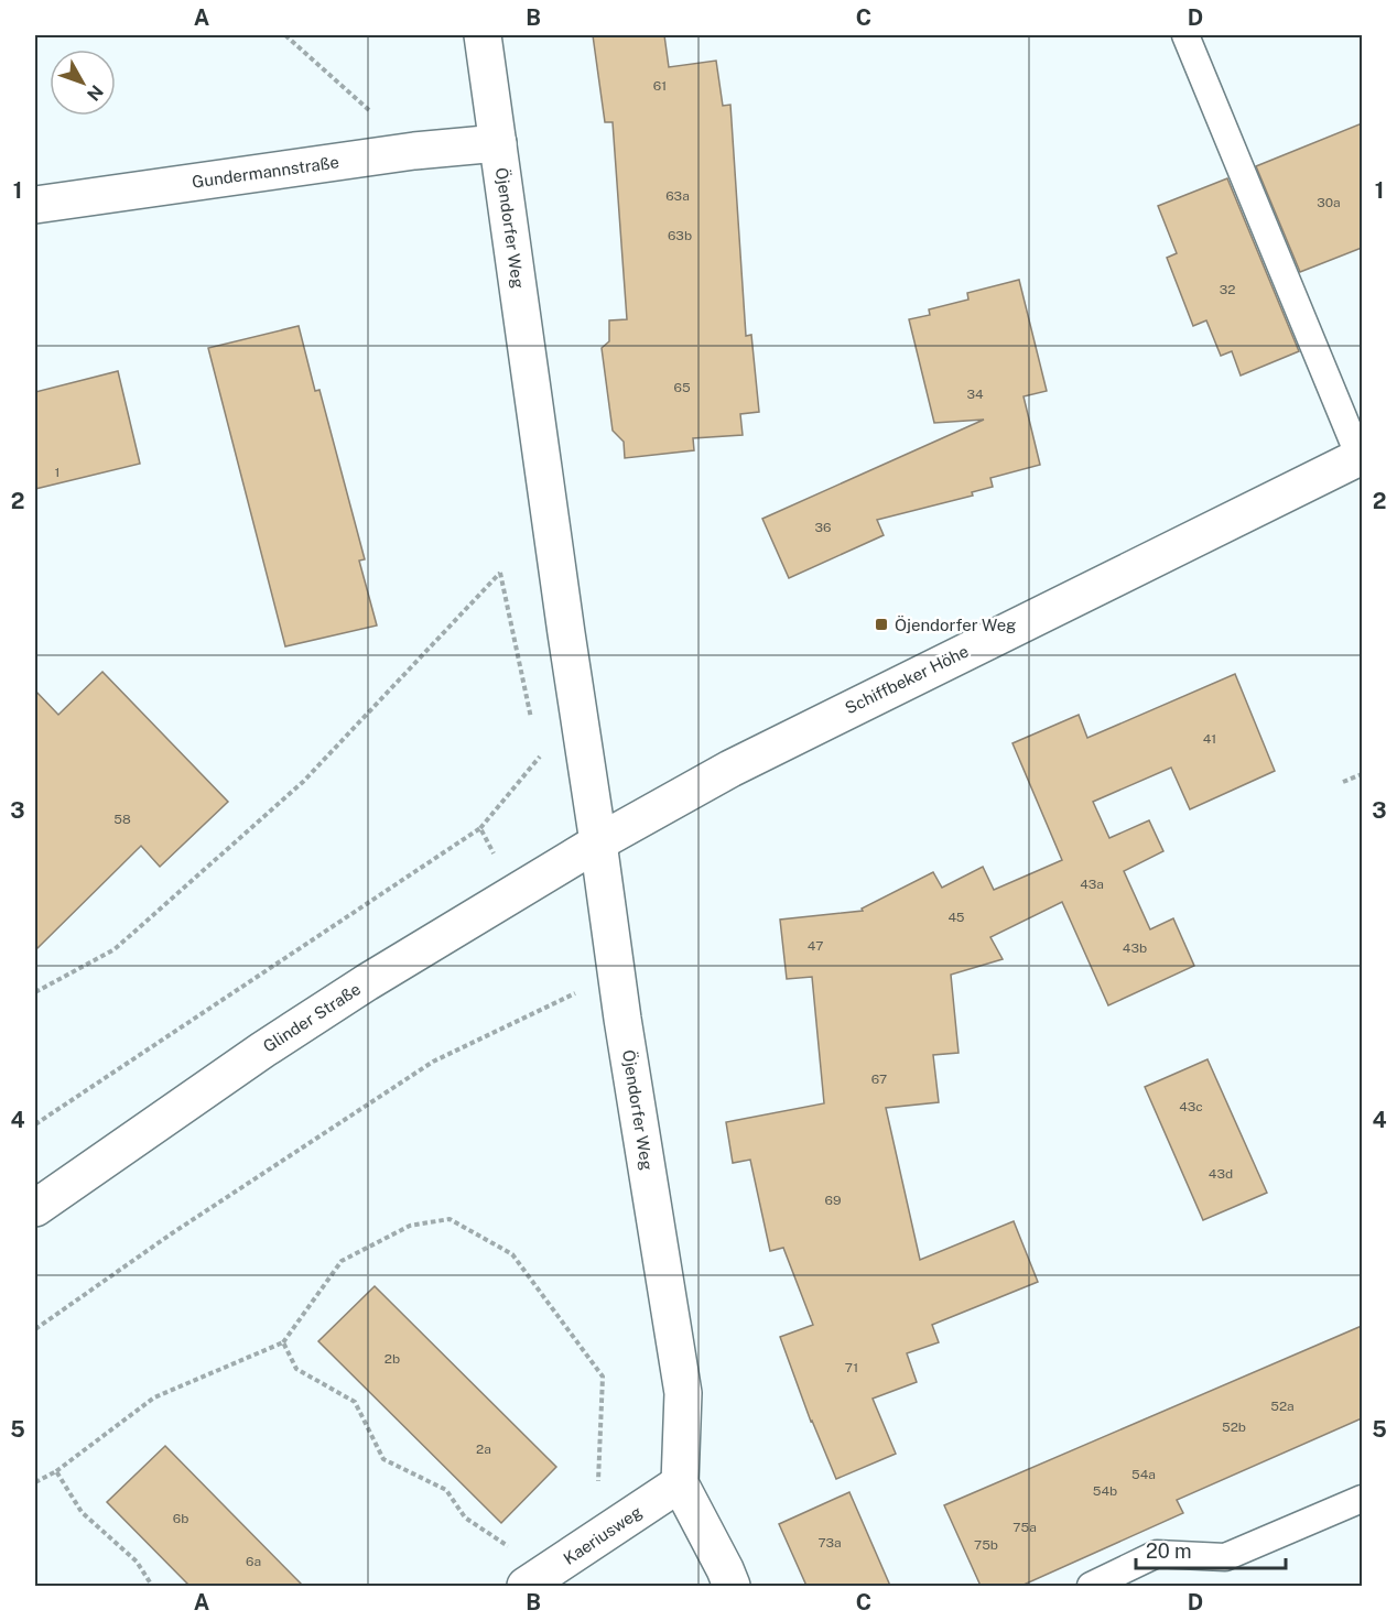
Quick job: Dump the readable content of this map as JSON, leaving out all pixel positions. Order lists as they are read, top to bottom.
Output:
{
  "streets": {
    "street": [
      "Gundermannstraße",
      "Öjendorfer Weg",
      "Schiffbeker Höhe",
      "Glinder Straße",
      "Kaeriusweg"
    ]
  },
  "crossings": [
    ["Gundermannstraße", "Öjendorfer Weg"],
    ["Öjendorfer Weg", "Schiffbeker Höhe"],
    ["Öjendorfer Weg", "Glinder Straße"],
    ["Öjendorfer Weg", "Kaeriusweg"],
    ["Schiffbeker Höhe", "Glinder Straße"]
  ],
  "places": {
    "transit": ["Öjendorfer Weg"]
  },
  "house_numbers": [
    "61",
    "63a",
    "30a",
    "63b",
    "32",
    "65",
    "34",
    "1",
    "36",
    "41",
    "58",
    "43a",
    "45",
    "47",
    "43b",
    "67",
    "43c",
    "43d",
    "69",
    "2b",
    "71",
    "52a",
    "52b",
    "2a",
    "54a",
    "54b",
    "6b",
    "75a",
    "73a",
    "75b",
    "6a"
  ],
  "scale_bar": "20 m",
  "north": "bottom right",
  "grid": {
    "columns": [
      "A",
      "B",
      "C",
      "D"
    ],
    "rows": [
      "1",
      "2",
      "3",
      "4",
      "5"
    ]
  }
}
